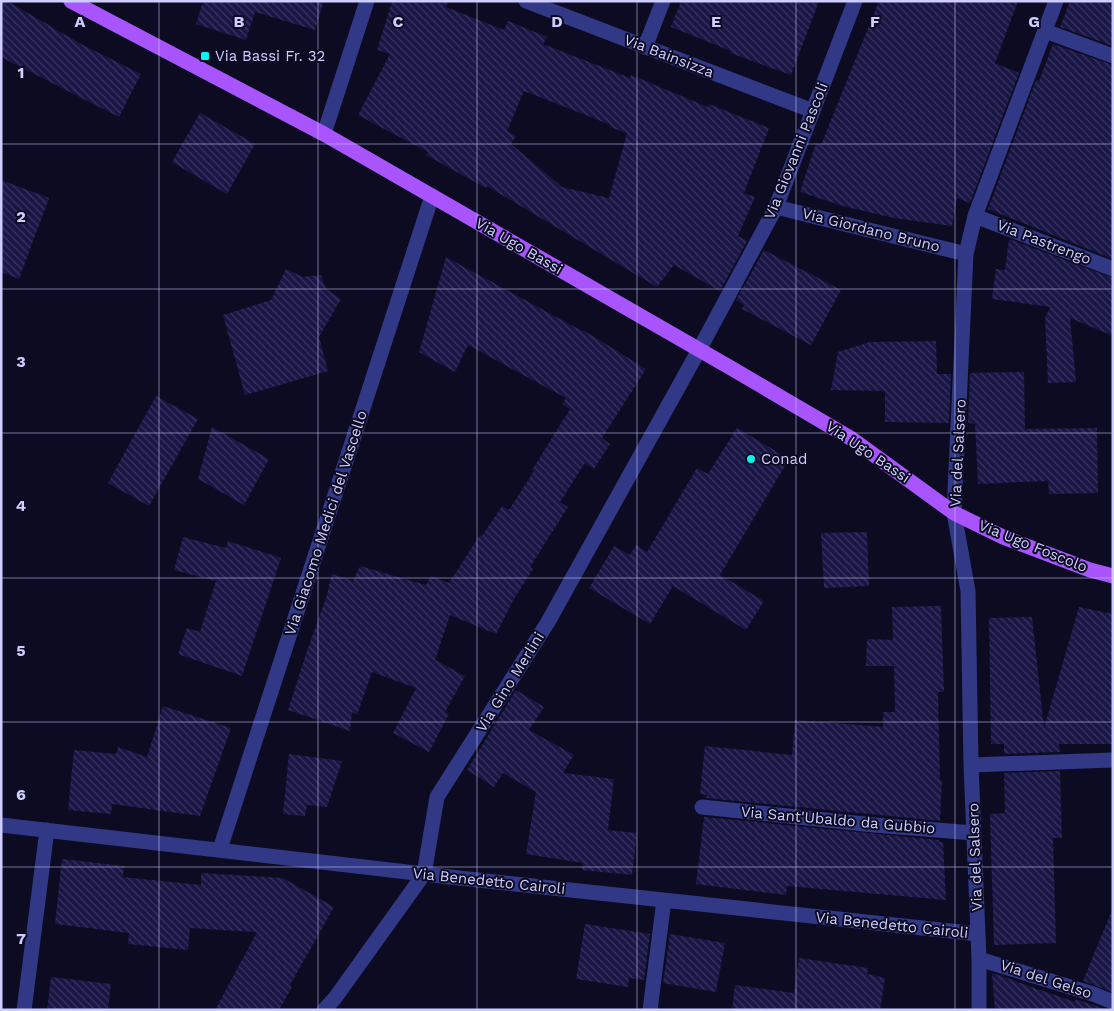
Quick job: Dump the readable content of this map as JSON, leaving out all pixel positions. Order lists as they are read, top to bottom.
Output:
{
  "streets": {
    "main road": ["Via Ugo Bassi", "Via Ugo Foscolo"],
    "street": [
      "Via Bainsizza",
      "Via Giovanni Pascoli",
      "Via Giordano Bruno",
      "Via Pastrengo",
      "Via del Salsero",
      "Via Giacomo Medici del Vascello",
      "Via Gino Merlini",
      "Via Sant'Ubaldo da Gubbio",
      "Via Benedetto Cairoli",
      "Via del Gelso"
    ]
  },
  "crossings": [
    ["Via Bainsizza", "Via Giovanni Pascoli"],
    ["Via Giovanni Pascoli", "Via Giordano Bruno"],
    ["Via Giovanni Pascoli", "Via Ugo Bassi"],
    ["Via Giovanni Pascoli", "Via Gino Merlini"],
    ["Via Giordano Bruno", "Via del Salsero"],
    ["Via Pastrengo", "Via del Salsero"],
    ["Via Ugo Bassi", "Via del Salsero"],
    ["Via Ugo Bassi", "Via Giacomo Medici del Vascello"],
    ["Via Ugo Bassi", "Via Ugo Foscolo"],
    ["Via Ugo Bassi", "Via Gino Merlini"],
    ["Via del Salsero", "Via Ugo Foscolo"],
    ["Via del Salsero", "Via Sant'Ubaldo da Gubbio"],
    ["Via del Salsero", "Via Benedetto Cairoli"],
    ["Via del Salsero", "Via del Gelso"],
    ["Via Giacomo Medici del Vascello", "Via Benedetto Cairoli"],
    ["Via Gino Merlini", "Via Benedetto Cairoli"]
  ],
  "places": {
    "transit": ["Via Bassi Fr. 32"],
    "other": ["Conad"]
  },
  "grid": {
    "columns": [
      "A",
      "B",
      "C",
      "D",
      "E",
      "F",
      "G"
    ],
    "rows": [
      "1",
      "2",
      "3",
      "4",
      "5",
      "6",
      "7"
    ]
  }
}
